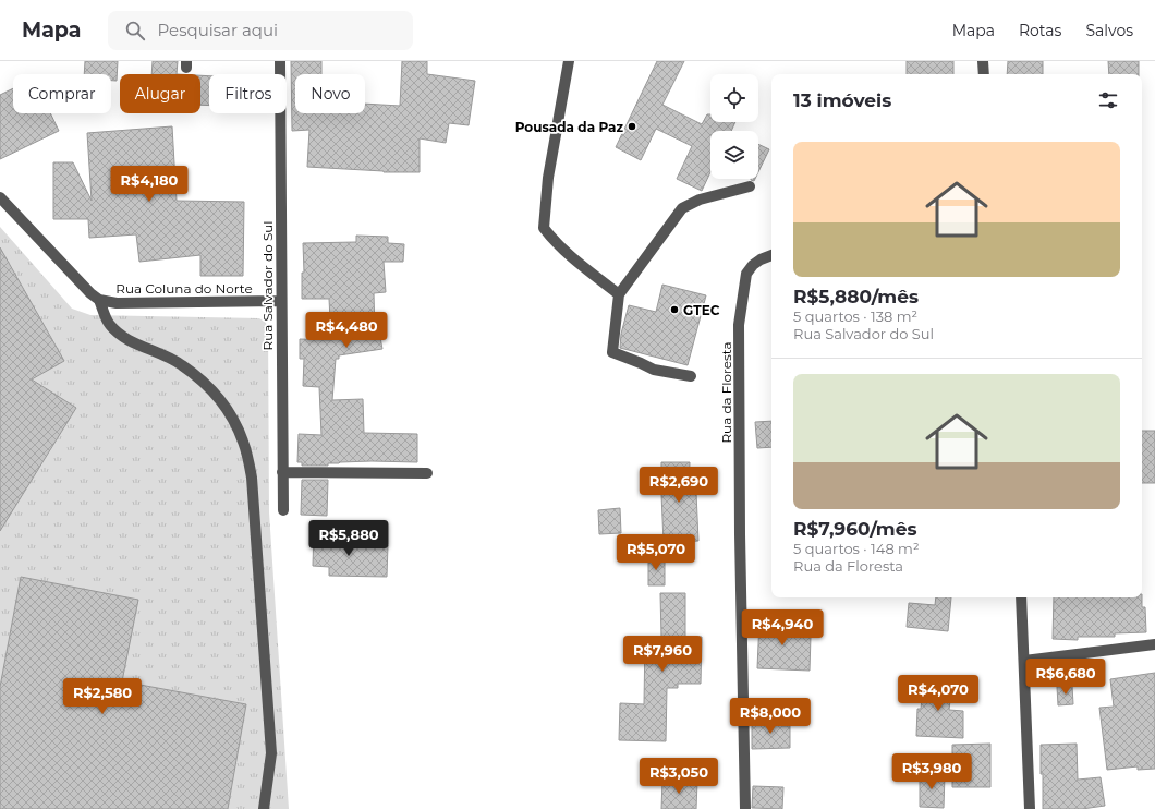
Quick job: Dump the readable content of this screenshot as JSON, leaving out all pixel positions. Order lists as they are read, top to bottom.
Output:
{
  "streets": {
    "street": ["Rua Salvador do Sul", "Rua Coluna do Norte", "Rua da Floresta"]
  },
  "crossings": [
    ["Rua Salvador do Sul", "Rua Coluna do Norte"]
  ],
  "places": ["Pousada da Paz", "GTEC"],
  "page": {
    "header": "Mapa",
    "search": "Pesquisar aqui",
    "nav": ["Mapa", "Rotas", "Salvos"],
    "chip": [
      "Comprar",
      "Alugar",
      "Filtros",
      "Novo"
    ],
    "heading": "13 imóveis",
    "list": [
      {
        "name": "R$5,880/mês",
        "note": "5 quartos · 138 m² · Rua Salvador do Sul"
      },
      {
        "name": "R$7,960/mês",
        "note": "5 quartos · 148 m² · Rua da Floresta"
      }
    ],
    "price": [
      "R$4,180",
      "R$4,480",
      "R$2,690",
      "R$5,880",
      "R$5,070",
      "R$4,940",
      "R$7,960",
      "R$6,680",
      "R$4,070",
      "R$2,580",
      "R$8,000",
      "R$3,980",
      "R$3,050"
    ]
  }
}
